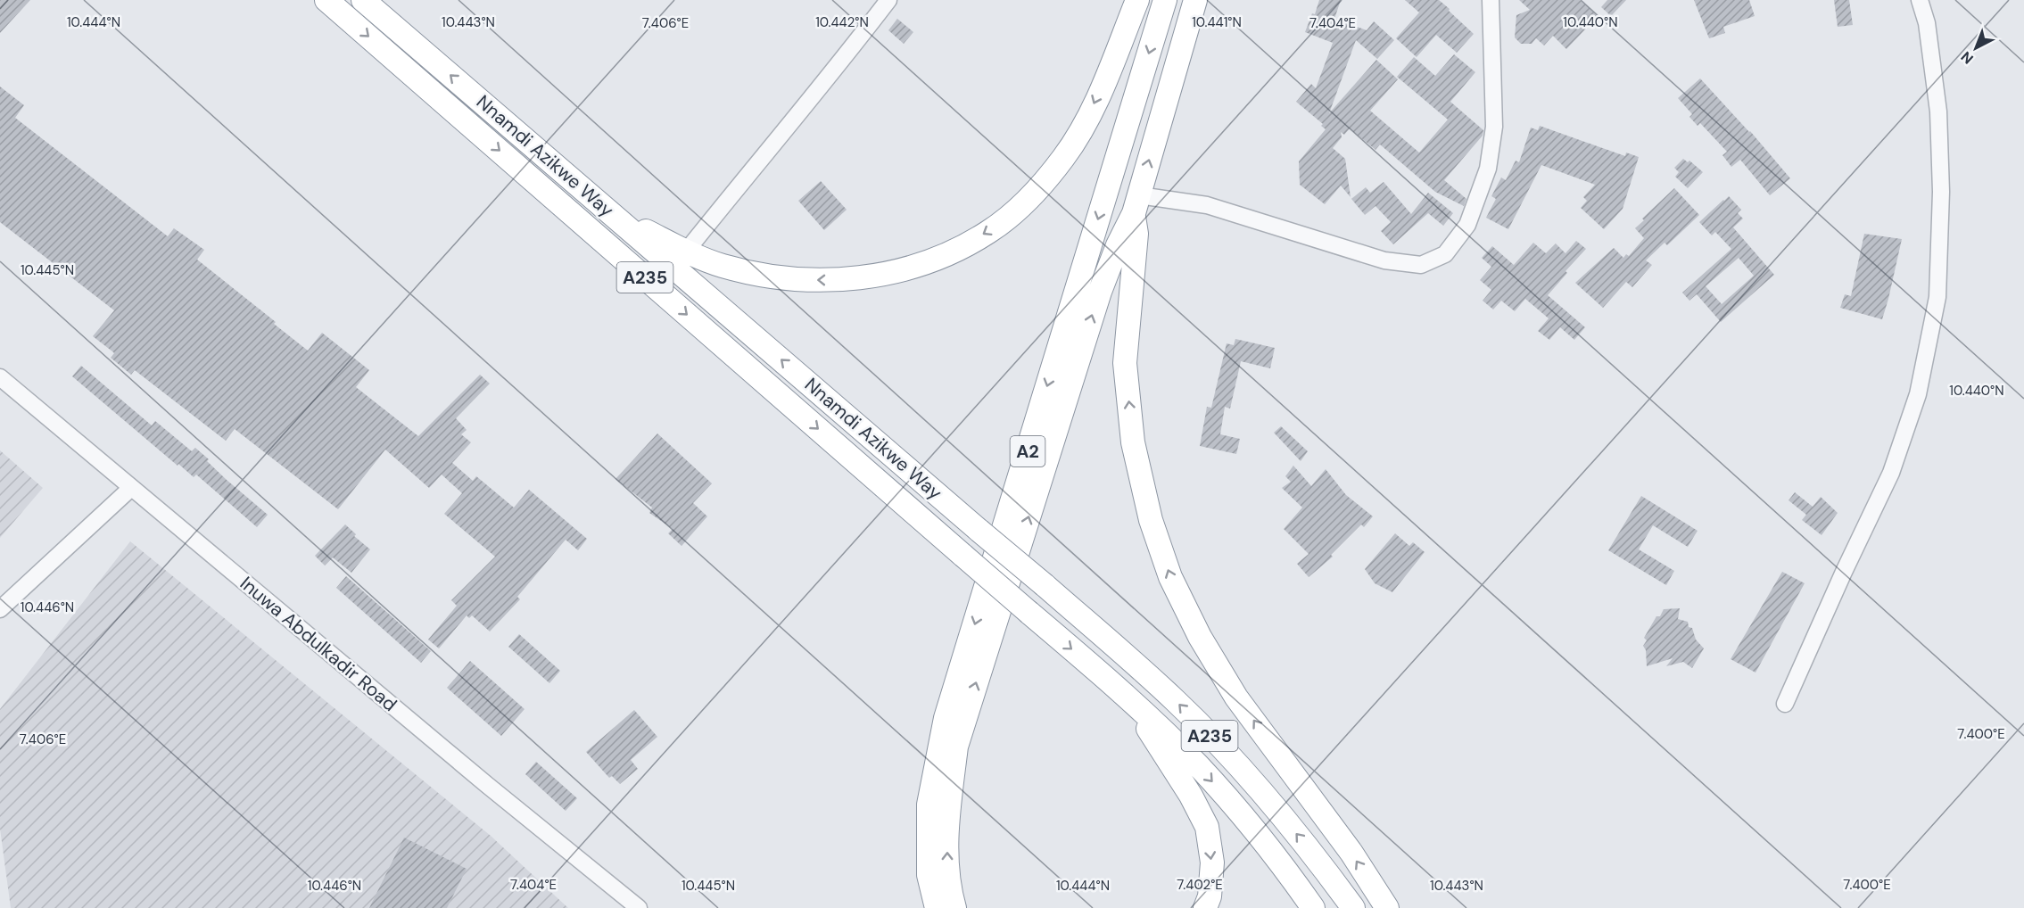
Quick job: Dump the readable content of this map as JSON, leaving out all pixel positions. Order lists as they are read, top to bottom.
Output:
{
  "streets": {
    "highway": ["Nnamdi Azikwe Way", "A235", "A2"],
    "street": ["Inuwa Abdulkadir Road"]
  },
  "north": "bottom left",
  "coordinates": [
    "10.440°N",
    "10.444°N",
    "10.443°N",
    "10.442°N",
    "10.441°N",
    "7.406°E",
    "7.404°E",
    "10.445°N",
    "10.446°N",
    "7.400°E",
    "7.402°E"
  ]
}
